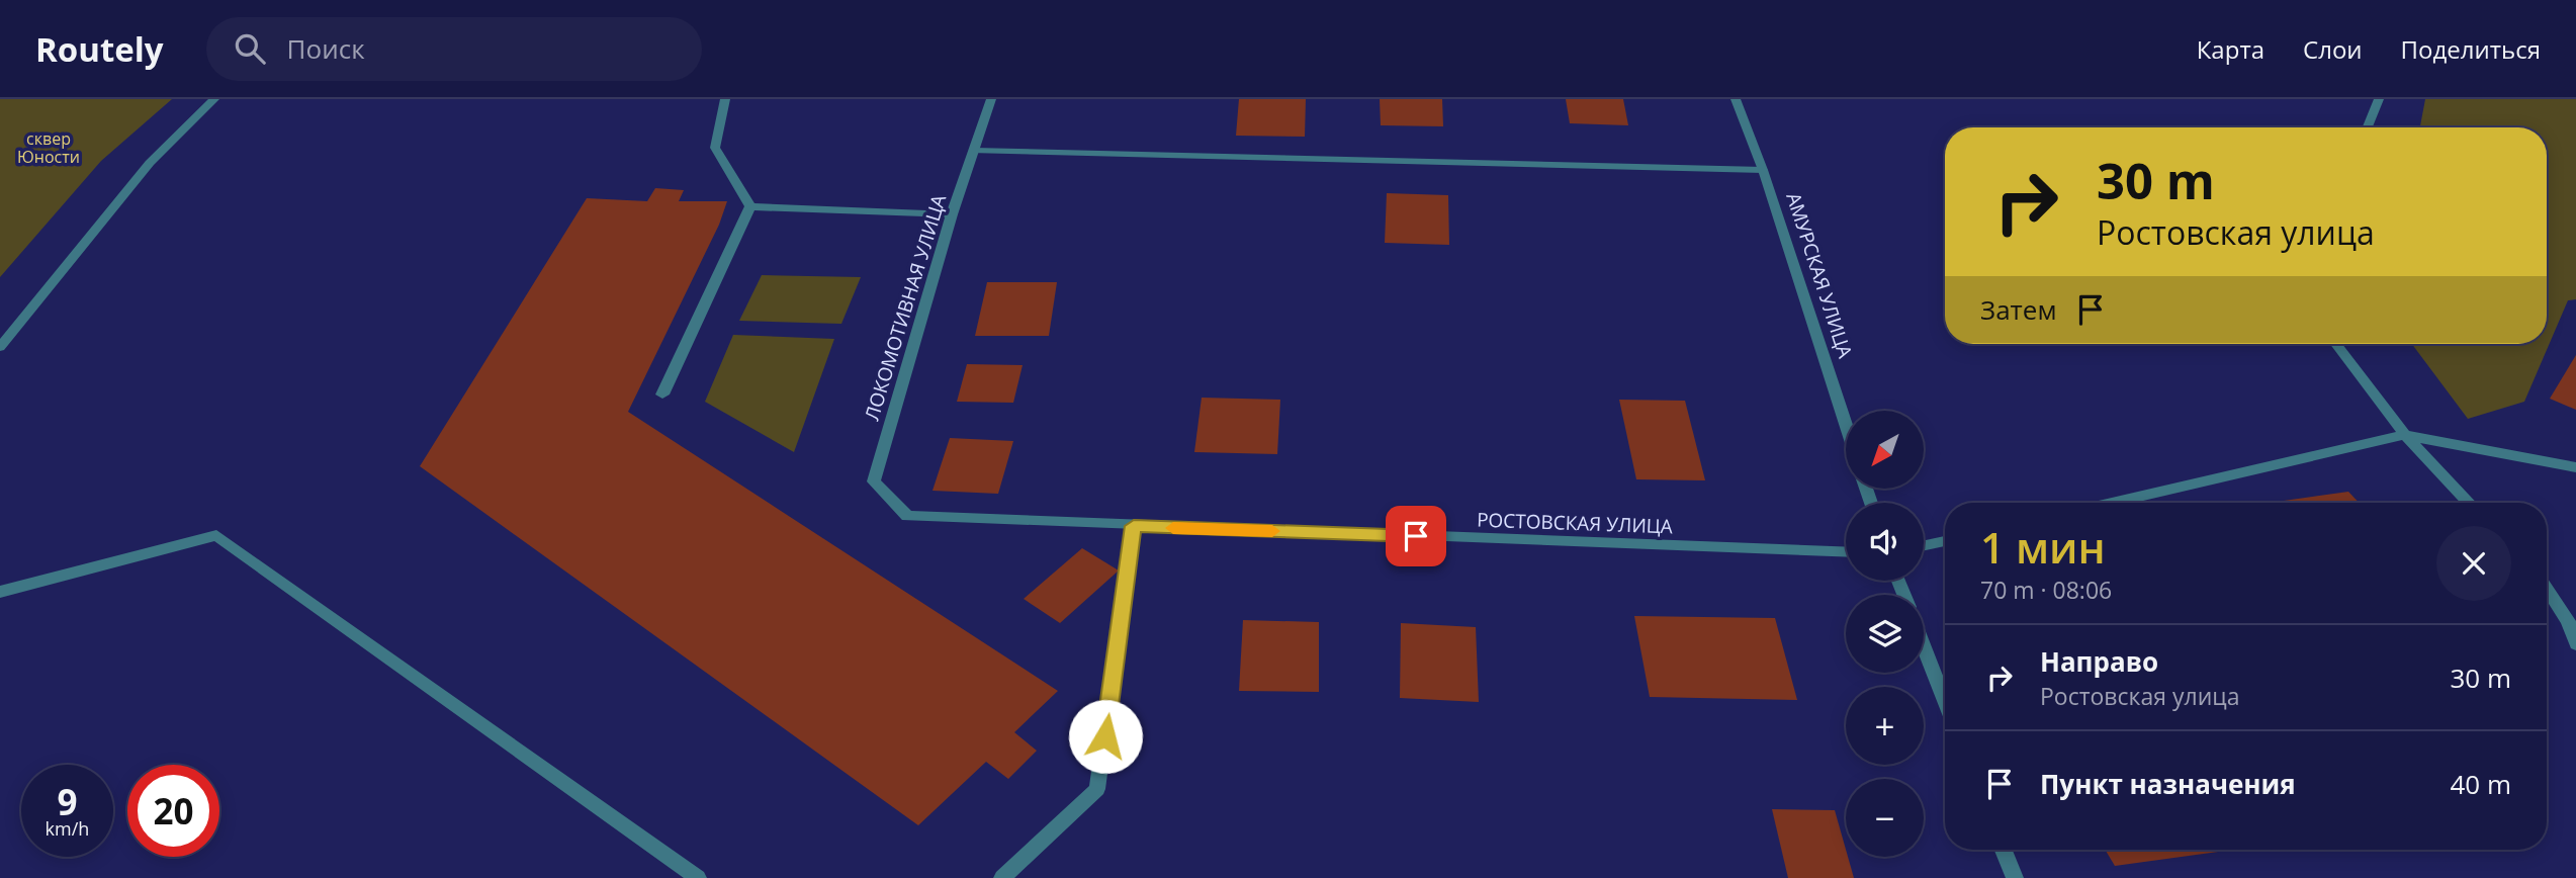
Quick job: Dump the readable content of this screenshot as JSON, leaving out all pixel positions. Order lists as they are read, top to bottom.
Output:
{
  "streets": {
    "street": ["АМУРСКАЯ УЛИЦА", "ЛОКОМОТИВНАЯ УЛИЦА", "РОСТОВСКАЯ УЛИЦА"]
  },
  "crossings": [
    ["ЛОКОМОТИВНАЯ УЛИЦА", "РОСТОВСКАЯ УЛИЦА"]
  ],
  "parks": ["сквер Юности"],
  "north": "bottom left",
  "page": {
    "header": "Routely",
    "search": "Поиск",
    "nav": ["Карта", "Слои", "Поделиться"],
    "turn": ["30 m", "Ростовская улица"],
    "then": "Затем",
    "map_buttons": ["+", "−"],
    "heading": ["1 мин", "70 m · 08:06"],
    "list": [
      {
        "name": "Направо",
        "note": "Ростовская улица",
        "value": "30 m"
      },
      {
        "name": "Пункт назначения",
        "value": "40 m"
      }
    ],
    "speed": "9 km/h",
    "limit": "20"
  }
}
